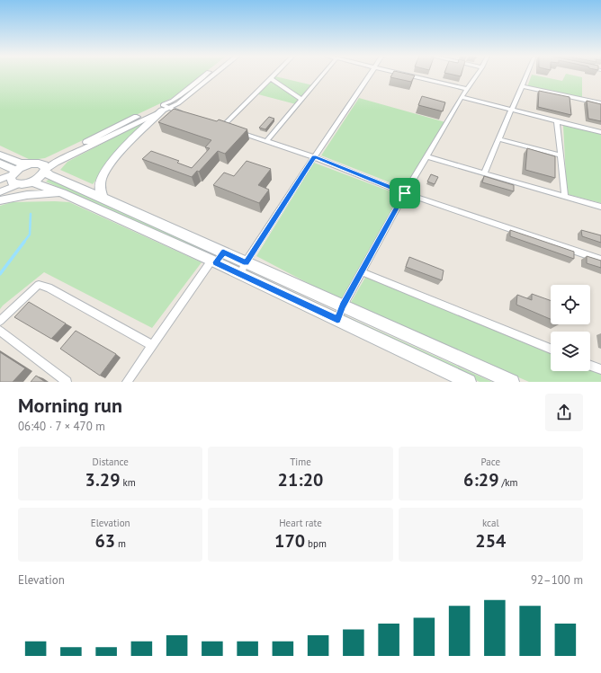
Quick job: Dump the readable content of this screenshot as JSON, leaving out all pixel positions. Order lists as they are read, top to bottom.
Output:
{
  "page": {
    "heading": ["Morning run", "06:40 · 7 × 470 m"],
    "stats": [
      ["Distance", "3.29 km"],
      ["Time", "21:20"],
      ["Pace", "6:29 /km"],
      ["Elevation", "63 m"],
      ["Heart rate", "170 bpm"],
      ["kcal", "254"]
    ],
    "chart": ["Elevation", "92–100 m"]
  }
}
